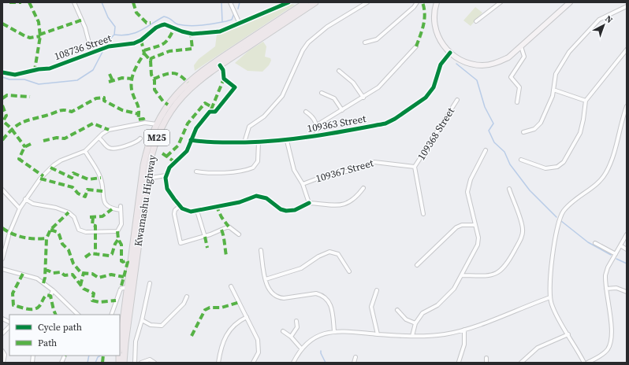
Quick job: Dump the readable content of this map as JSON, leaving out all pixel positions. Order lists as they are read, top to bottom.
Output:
{
  "streets": {
    "main road": ["M25", "Kwamashu Highway"],
    "street": [
      "108736 Street",
      "109363 Street",
      "109368 Street",
      "109367 Street"
    ]
  },
  "crossings": [
    ["109368 Street", "109367 Street"]
  ],
  "legend": ["Cycle path", "Path"],
  "north": "top right"
}
